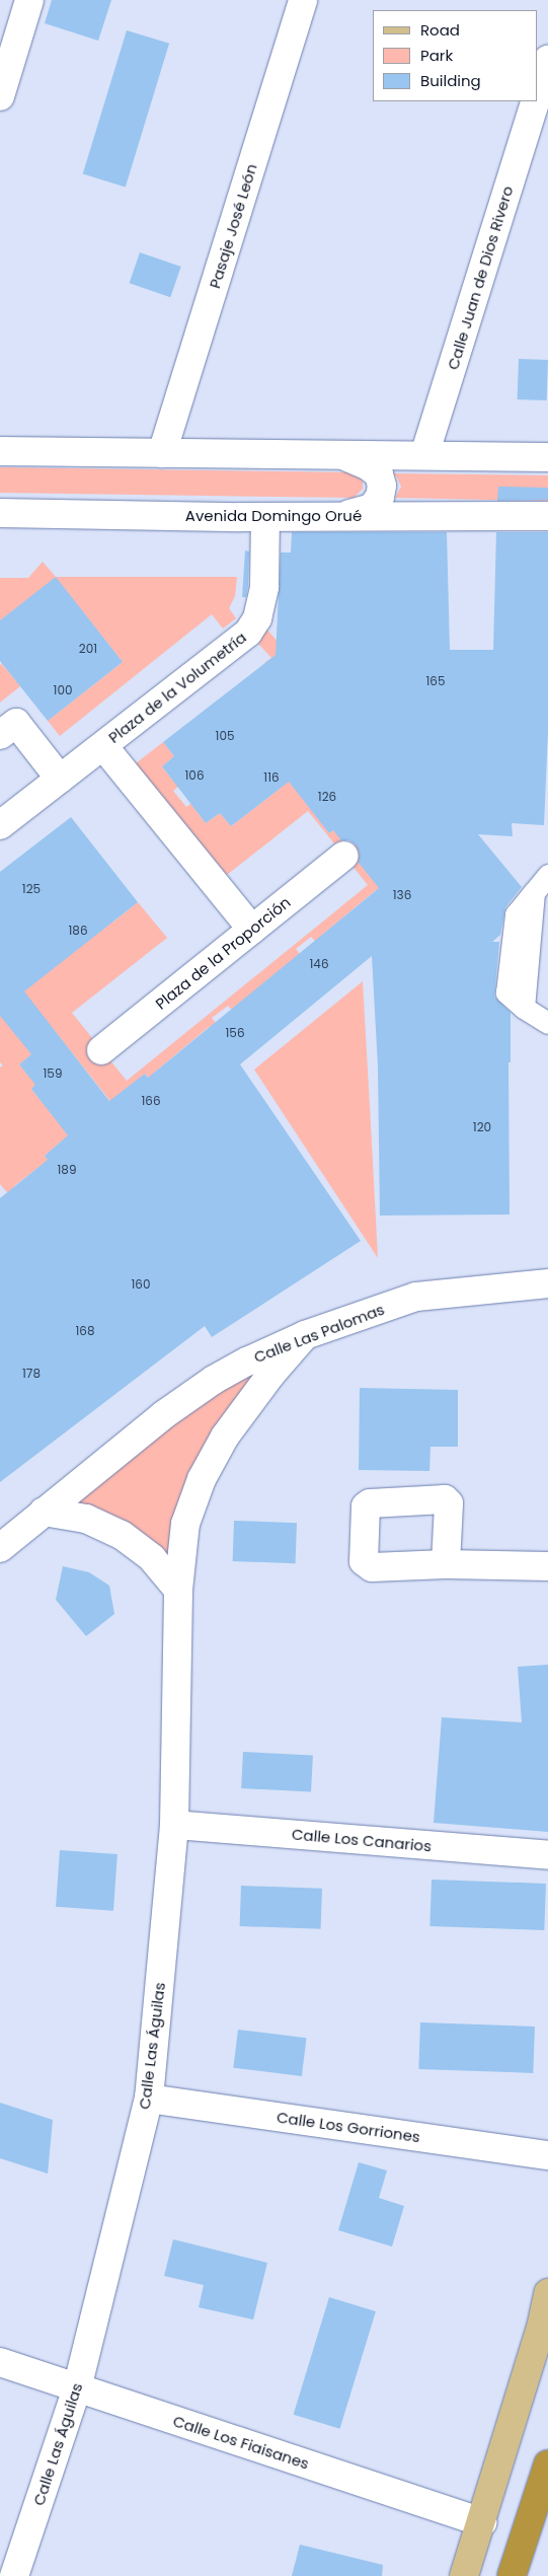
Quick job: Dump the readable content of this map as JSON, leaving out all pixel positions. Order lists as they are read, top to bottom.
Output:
{
  "streets": {
    "street": [
      "Pasaje José León",
      "Calle Juan de Dios Rivero",
      "Avenida Domingo Orué",
      "Plaza de la Volumetría",
      "Plaza de la Proporción",
      "Calle Las Palomas",
      "Calle Los Canarios",
      "Calle Las Águilas",
      "Calle Los Gorriones",
      "Calle Los Fiaisanes"
    ]
  },
  "crossings": [
    ["Avenida Domingo Orué", "Plaza de la Volumetría"],
    ["Calle Las Palomas", "Calle Las Águilas"],
    ["Calle Los Canarios", "Calle Las Águilas"],
    ["Calle Las Águilas", "Calle Los Gorriones"],
    ["Calle Las Águilas", "Calle Los Fiaisanes"]
  ],
  "house_numbers": [
    "201",
    "165",
    "100",
    "105",
    "106",
    "116",
    "126",
    "125",
    "136",
    "186",
    "146",
    "156",
    "159",
    "166",
    "120",
    "189",
    "160",
    "168",
    "178"
  ],
  "legend": ["Road", "Park", "Building"]
}
